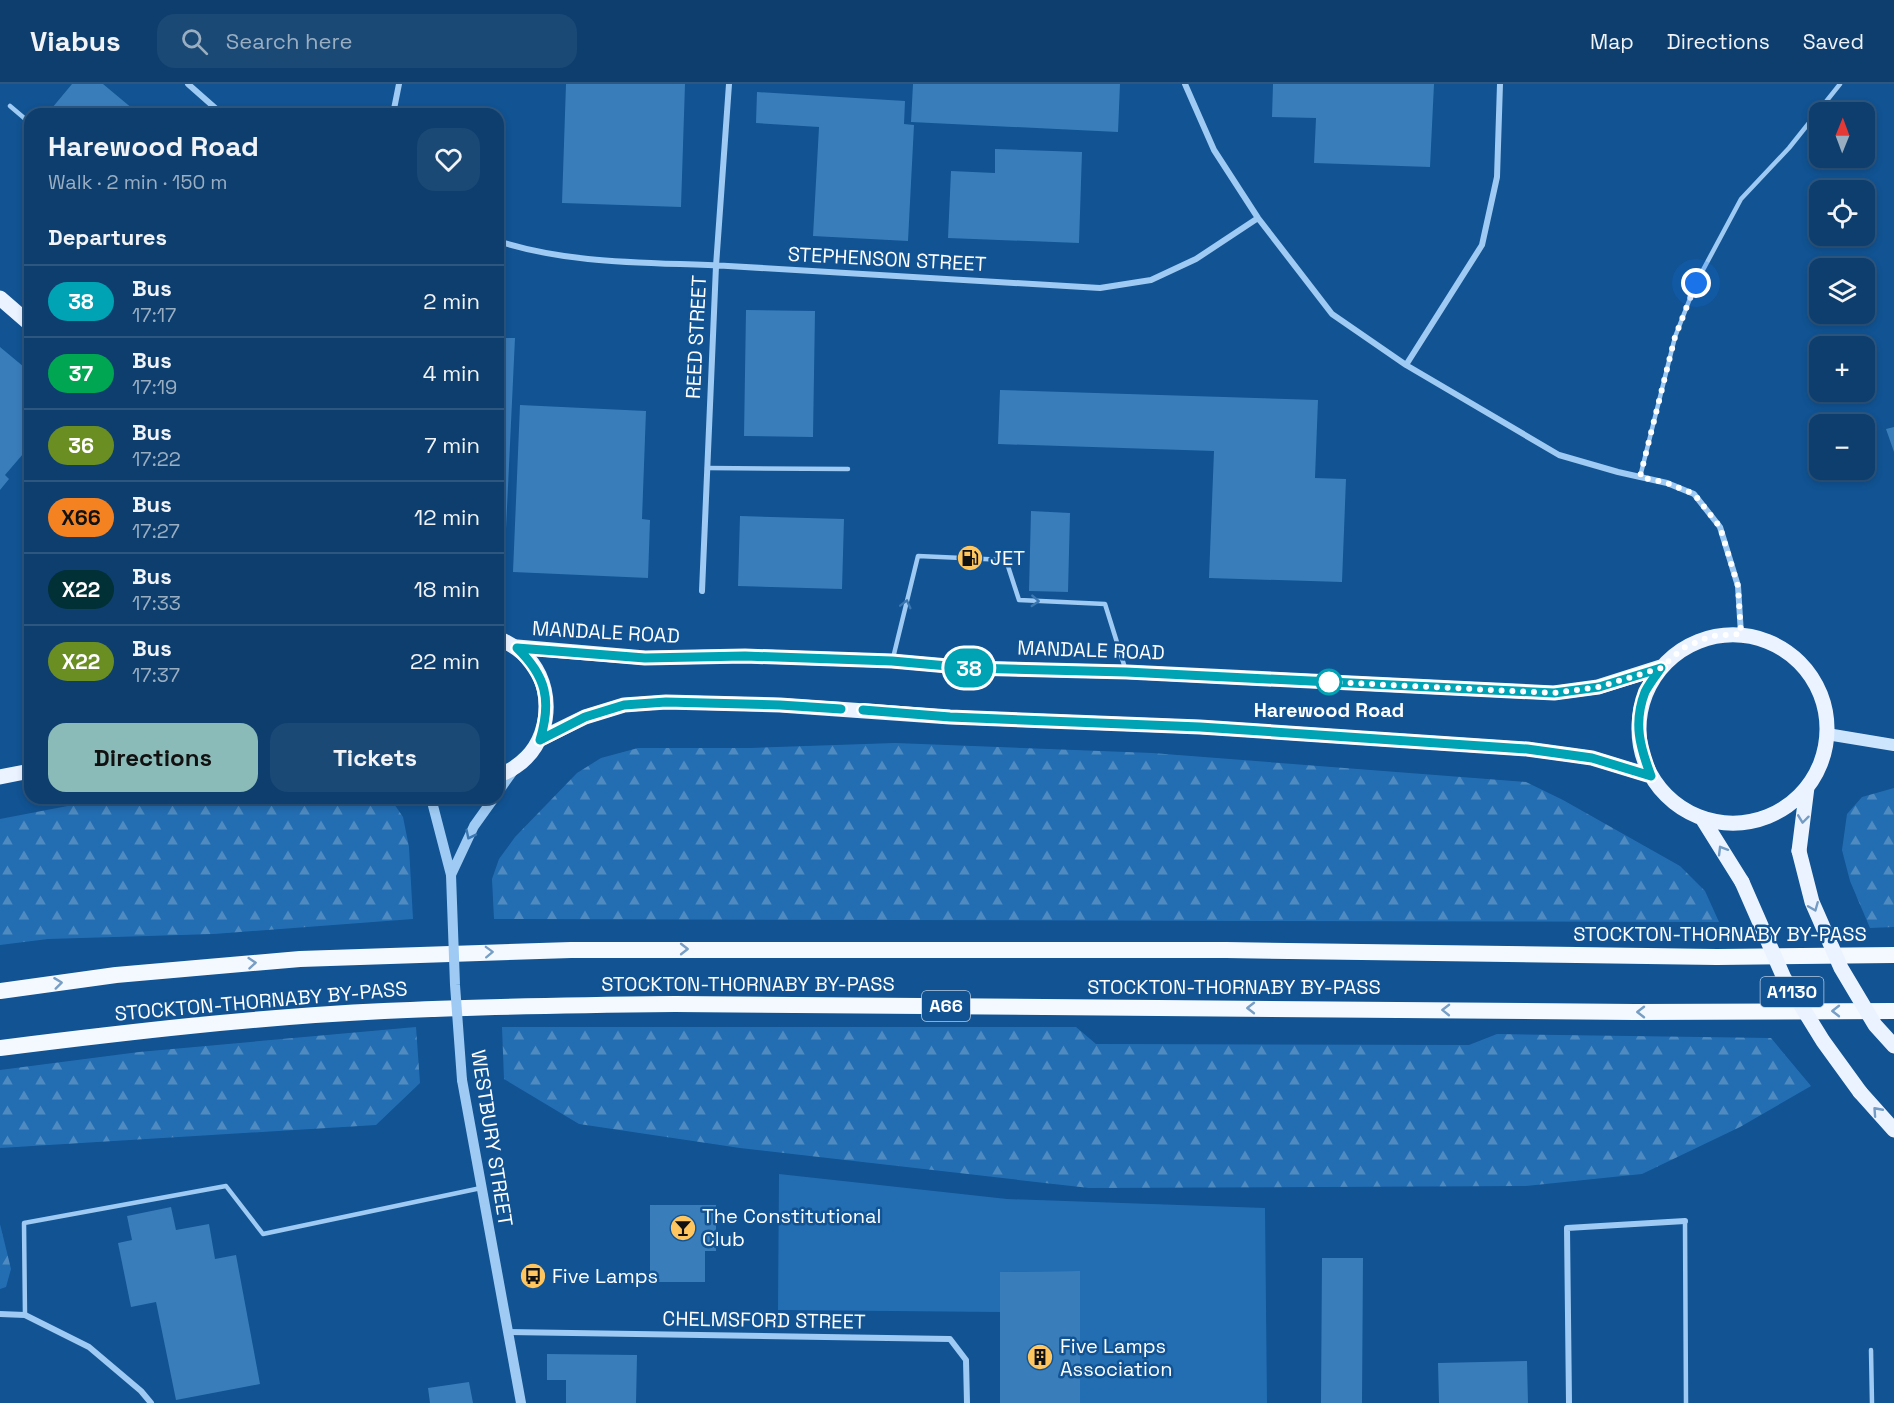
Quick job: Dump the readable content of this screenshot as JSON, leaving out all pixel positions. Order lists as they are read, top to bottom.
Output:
{
  "streets": {
    "highway": ["STOCKTON-THORNABY BY-PASS", "A66"],
    "main road": ["MANDALE ROAD", "A1130"],
    "street": [
      "STEPHENSON STREET",
      "REED STREET",
      "WESTBURY STREET",
      "CHELMSFORD STREET"
    ]
  },
  "crossings": [
    ["STEPHENSON STREET", "REED STREET"],
    ["MANDALE ROAD", "A1130"],
    ["WESTBURY STREET", "CHELMSFORD STREET"]
  ],
  "places": {
    "fuel station": ["JET"],
    "other": ["Harewood Road"],
    "bar": ["The Constitutional Club"],
    "bus stop": ["Five Lamps"],
    "building": ["Five Lamps Association"]
  },
  "lines": ["bus line 38"],
  "north": "top",
  "page": {
    "header": "Viabus",
    "search": "Search here",
    "nav": ["Map", "Directions", "Saved"],
    "on_map": "38",
    "map_buttons": ["+", "−"],
    "heading": [
      ["Harewood Road", "Walk · 2 min · 150 m"],
      "Departures"
    ],
    "list": [
      {
        "mark": "38",
        "name": "Bus",
        "note": "17:17",
        "value": "2 min"
      },
      {
        "mark": "37",
        "name": "Bus",
        "note": "17:19",
        "value": "4 min"
      },
      {
        "mark": "36",
        "name": "Bus",
        "note": "17:22",
        "value": "7 min"
      },
      {
        "mark": "X66",
        "name": "Bus",
        "note": "17:27",
        "value": "12 min"
      },
      {
        "mark": "X22",
        "name": "Bus",
        "note": "17:33",
        "value": "18 min"
      },
      {
        "mark": "X22",
        "name": "Bus",
        "note": "17:37",
        "value": "22 min"
      }
    ],
    "buttons": ["Directions", "Tickets"]
  }
}
